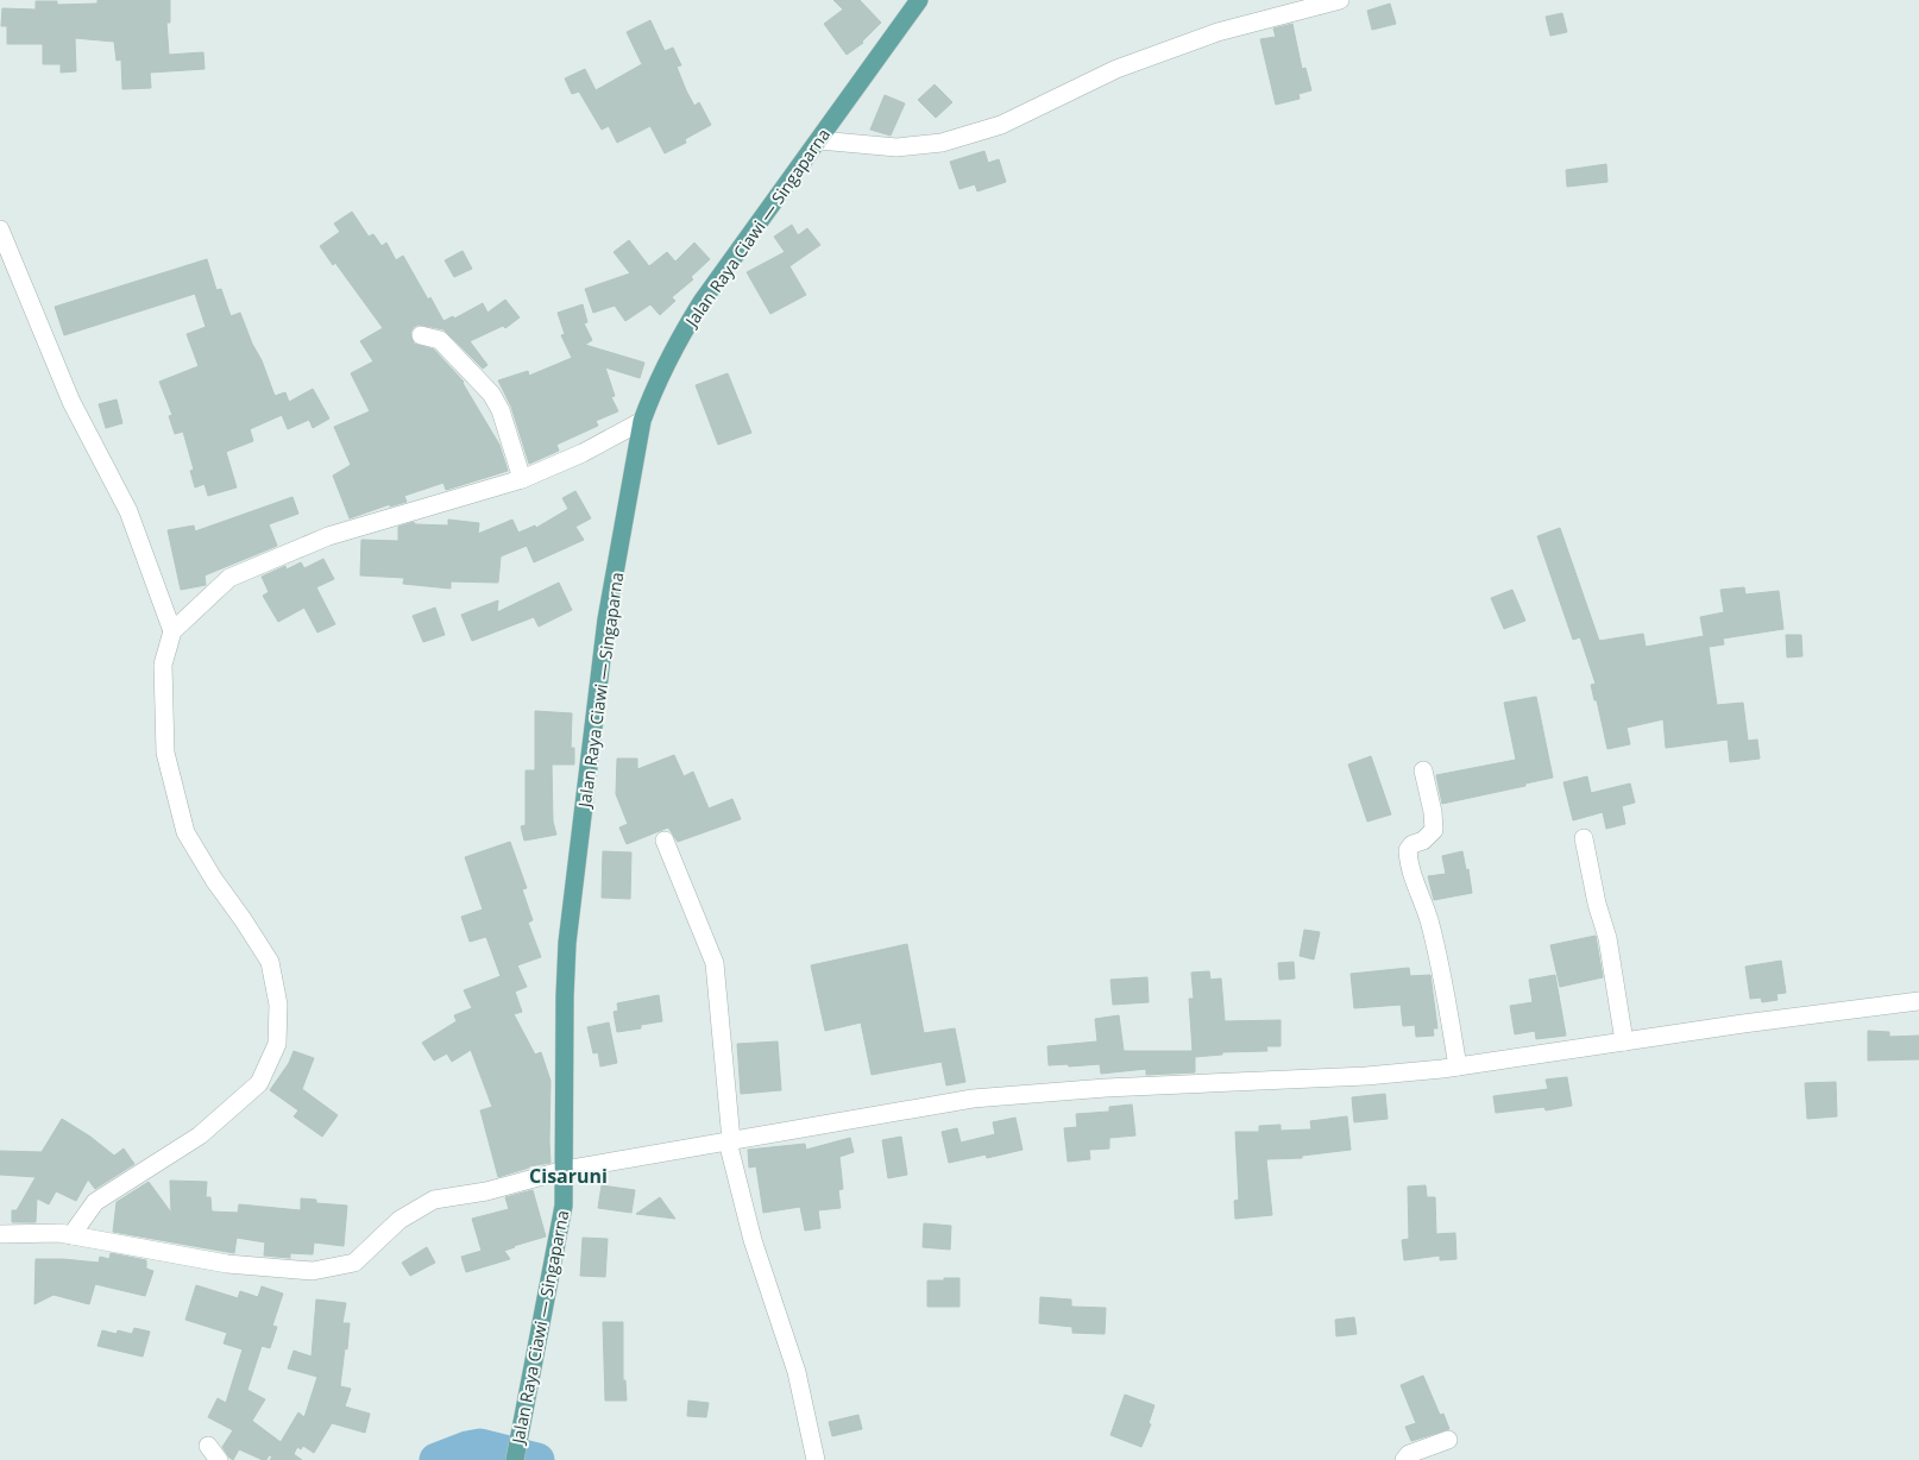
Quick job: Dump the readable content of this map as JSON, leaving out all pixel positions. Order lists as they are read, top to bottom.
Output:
{
  "streets": {
    "main road": ["Jalan Raya Ciawi — Singaparna"]
  },
  "districts": ["Cisaruni"]
}
